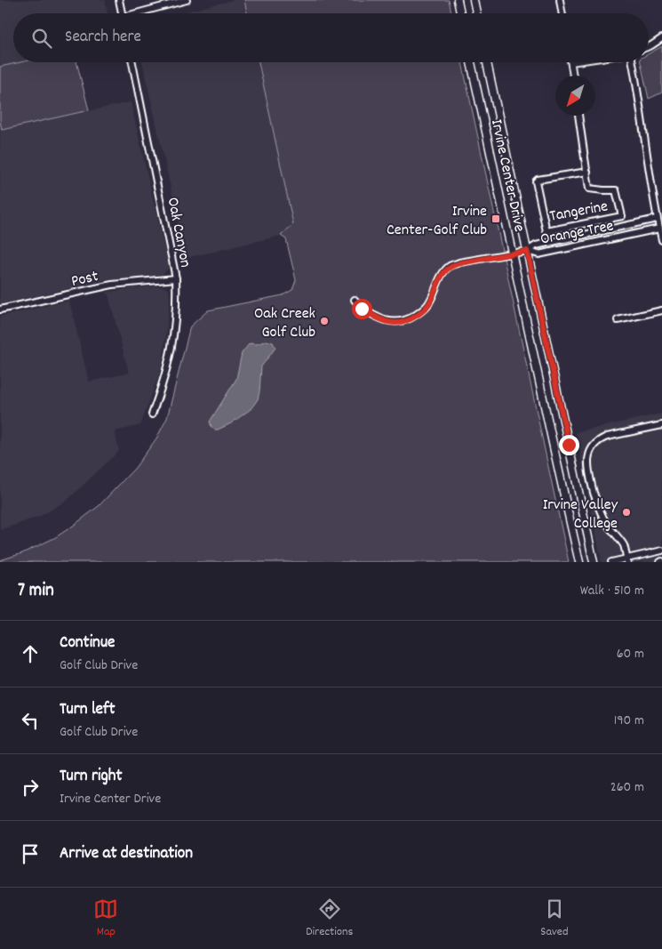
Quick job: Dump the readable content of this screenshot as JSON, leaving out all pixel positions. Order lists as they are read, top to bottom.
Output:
{
  "streets": {
    "main road": ["Irvine Center Drive"],
    "street": [
      "Tangerine",
      "Orange Tree",
      "Oak Canyon",
      "Post"
    ]
  },
  "crossings": [
    ["Irvine Center Drive", "Orange Tree"],
    ["Oak Canyon", "Post"]
  ],
  "places": {
    "transit": ["Irvine Center-Golf Club"],
    "other": ["Oak Creek Golf Club", "Irvine Valley College"]
  },
  "north": "bottom left",
  "page": {
    "search": "Search here",
    "heading": ["7 min", "Walk · 510 m"],
    "list": [
      ["Continue", "Golf Club Drive", "60 m"],
      ["Turn left", "Golf Club Drive", "190 m"],
      ["Turn right", "Irvine Center Drive", "260 m"],
      "Arrive at destination"
    ],
    "nav": ["Map", "Directions", "Saved"]
  }
}
